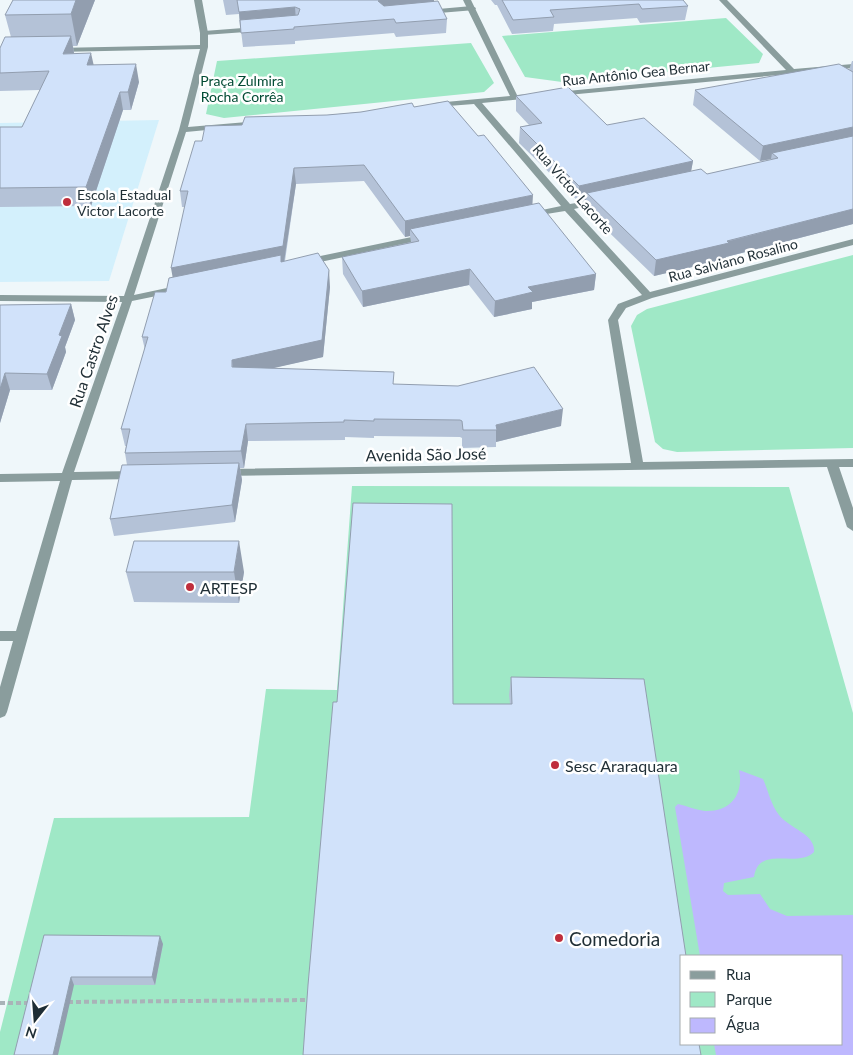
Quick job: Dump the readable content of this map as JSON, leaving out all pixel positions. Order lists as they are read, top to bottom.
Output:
{
  "streets": {
    "street": [
      "Rua Antônio Gea Bernar",
      "Rua Victor Lacorte",
      "Rua Salviano Rosalino",
      "Rua Castro Alves",
      "Avenida São José"
    ]
  },
  "crossings": [
    ["Rua Antônio Gea Bernar", "Rua Victor Lacorte"],
    ["Rua Victor Lacorte", "Rua Salviano Rosalino"],
    ["Rua Salviano Rosalino", "Avenida São José"]
  ],
  "parks": ["Praça Zulmira Rocha Corrêa"],
  "places": [
    "Escola Estadual Victor Lacorte",
    "ARTESP",
    "Sesc Araraquara",
    "Comedoria"
  ],
  "legend": ["Rua", "Parque", "Água"],
  "north": "bottom"
}
